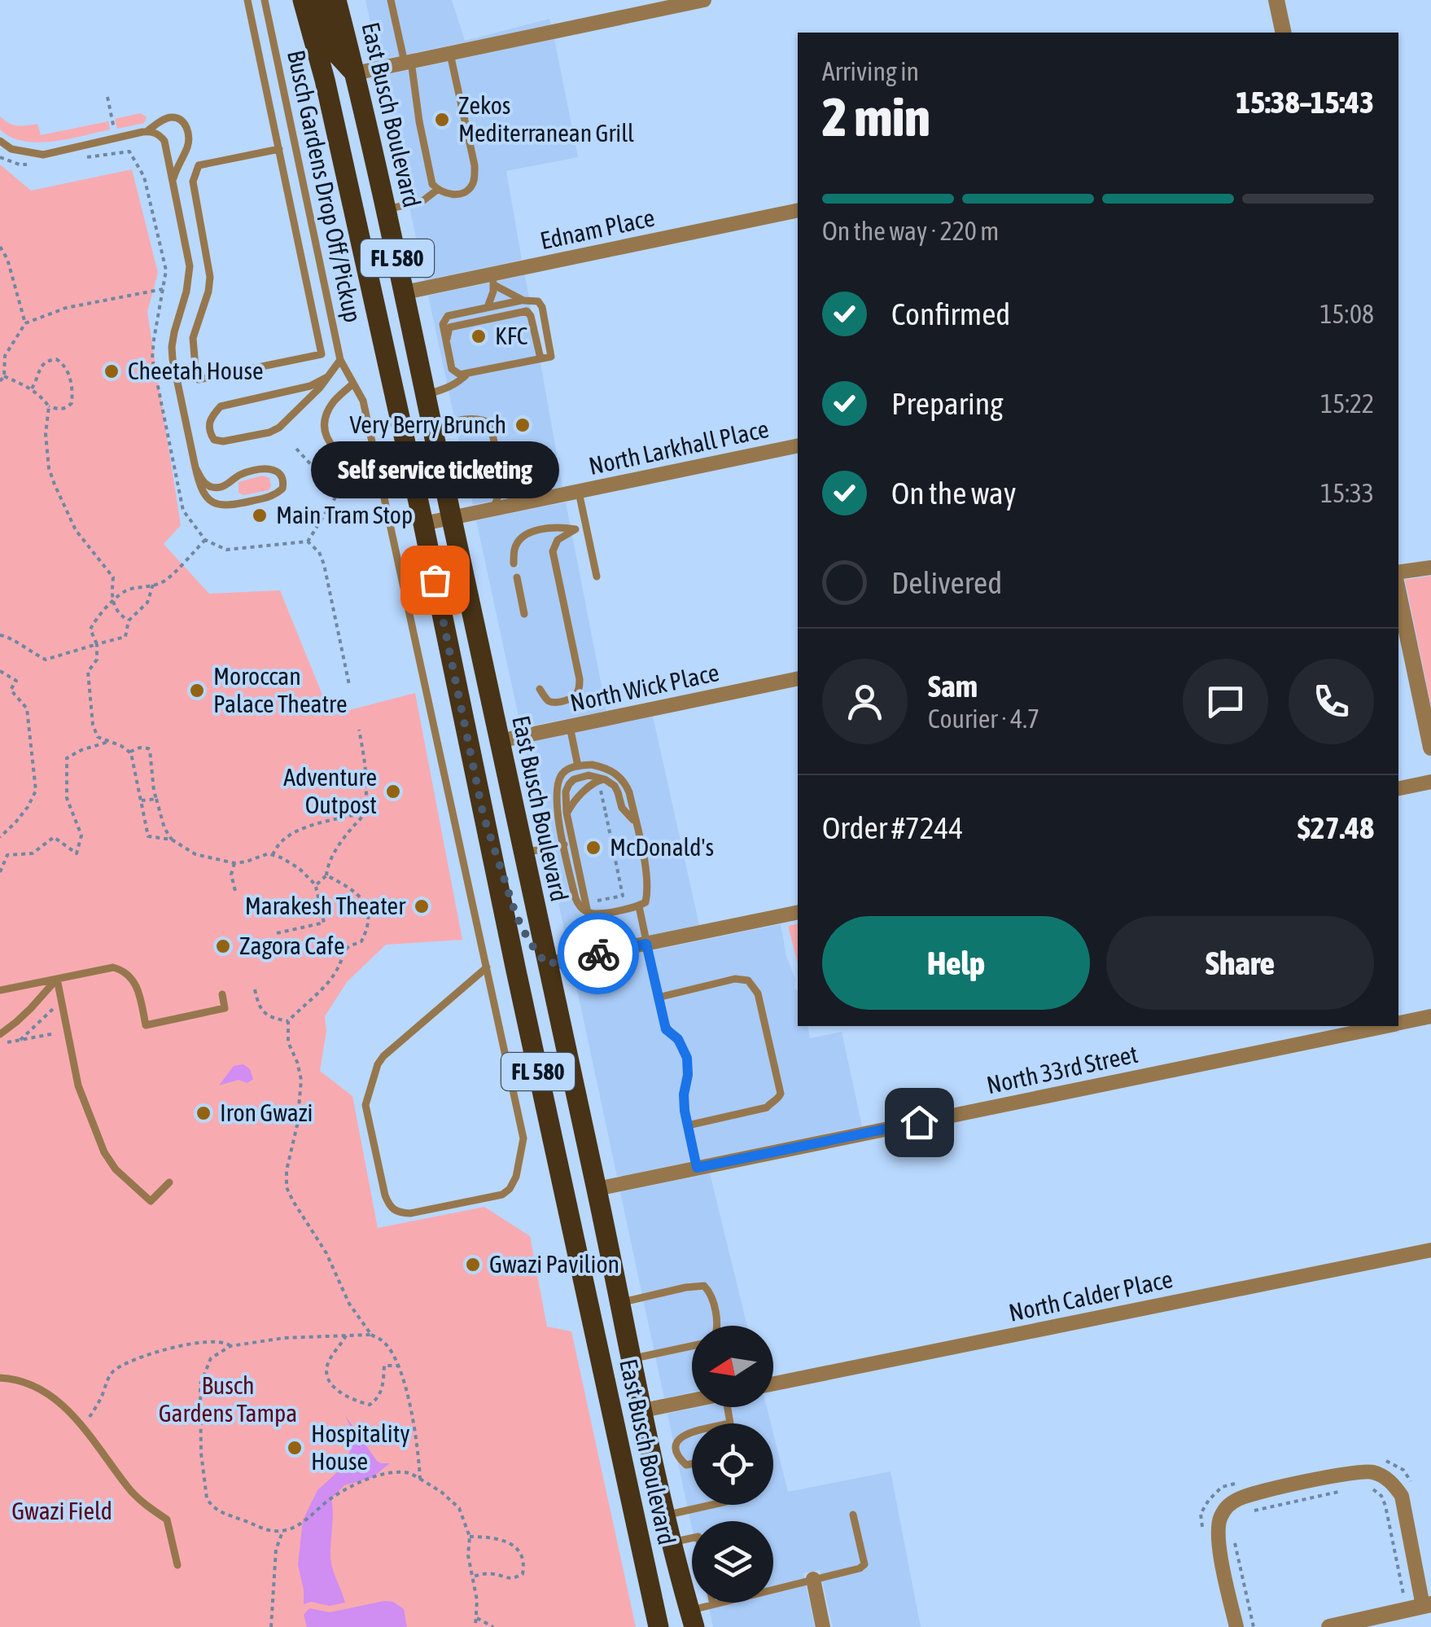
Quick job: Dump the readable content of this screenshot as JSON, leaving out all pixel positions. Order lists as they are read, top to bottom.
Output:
{
  "streets": {
    "main road": ["East Busch Boulevard", "FL 580"],
    "street": [
      "Ednam Place",
      "North Larkhall Place",
      "North Wick Place",
      "North 33rd Street",
      "North Calder Place"
    ],
    "lane": ["Busch Gardens Drop Off/Pickup"]
  },
  "crossings": [
    ["East Busch Boulevard", "Ednam Place"],
    ["East Busch Boulevard", "North Larkhall Place"],
    ["East Busch Boulevard", "North Wick Place"],
    ["East Busch Boulevard", "North 33rd Street"]
  ],
  "parks": ["Busch Gardens Tampa", "Gwazi Field"],
  "places": [
    "Zekos Mediterranean Grill",
    "KFC",
    "Cheetah House",
    "Very Berry Brunch",
    "Main Tram Stop",
    "Self service ticketing",
    "Moroccan Palace Theatre",
    "Adventure Outpost",
    "McDonald's",
    "Marakesh Theater",
    "Zagora Cafe",
    "Iron Gwazi",
    "Gwazi Pavilion",
    "Hospitality House"
  ],
  "north": "left",
  "page": {
    "heading": ["2 min", "Arriving in", "15:38–15:43"],
    "panel": [
      "Sam",
      "Courier · 4.7",
      "Order #7244",
      "$27.48"
    ],
    "bar": "On the way · 220 m",
    "list": [
      ["Confirmed", "15:08"],
      ["Preparing", "15:22"],
      ["On the way", "15:33"],
      "Delivered"
    ],
    "bubble": "Self service ticketing",
    "buttons": ["Help", "Share"]
  }
}
